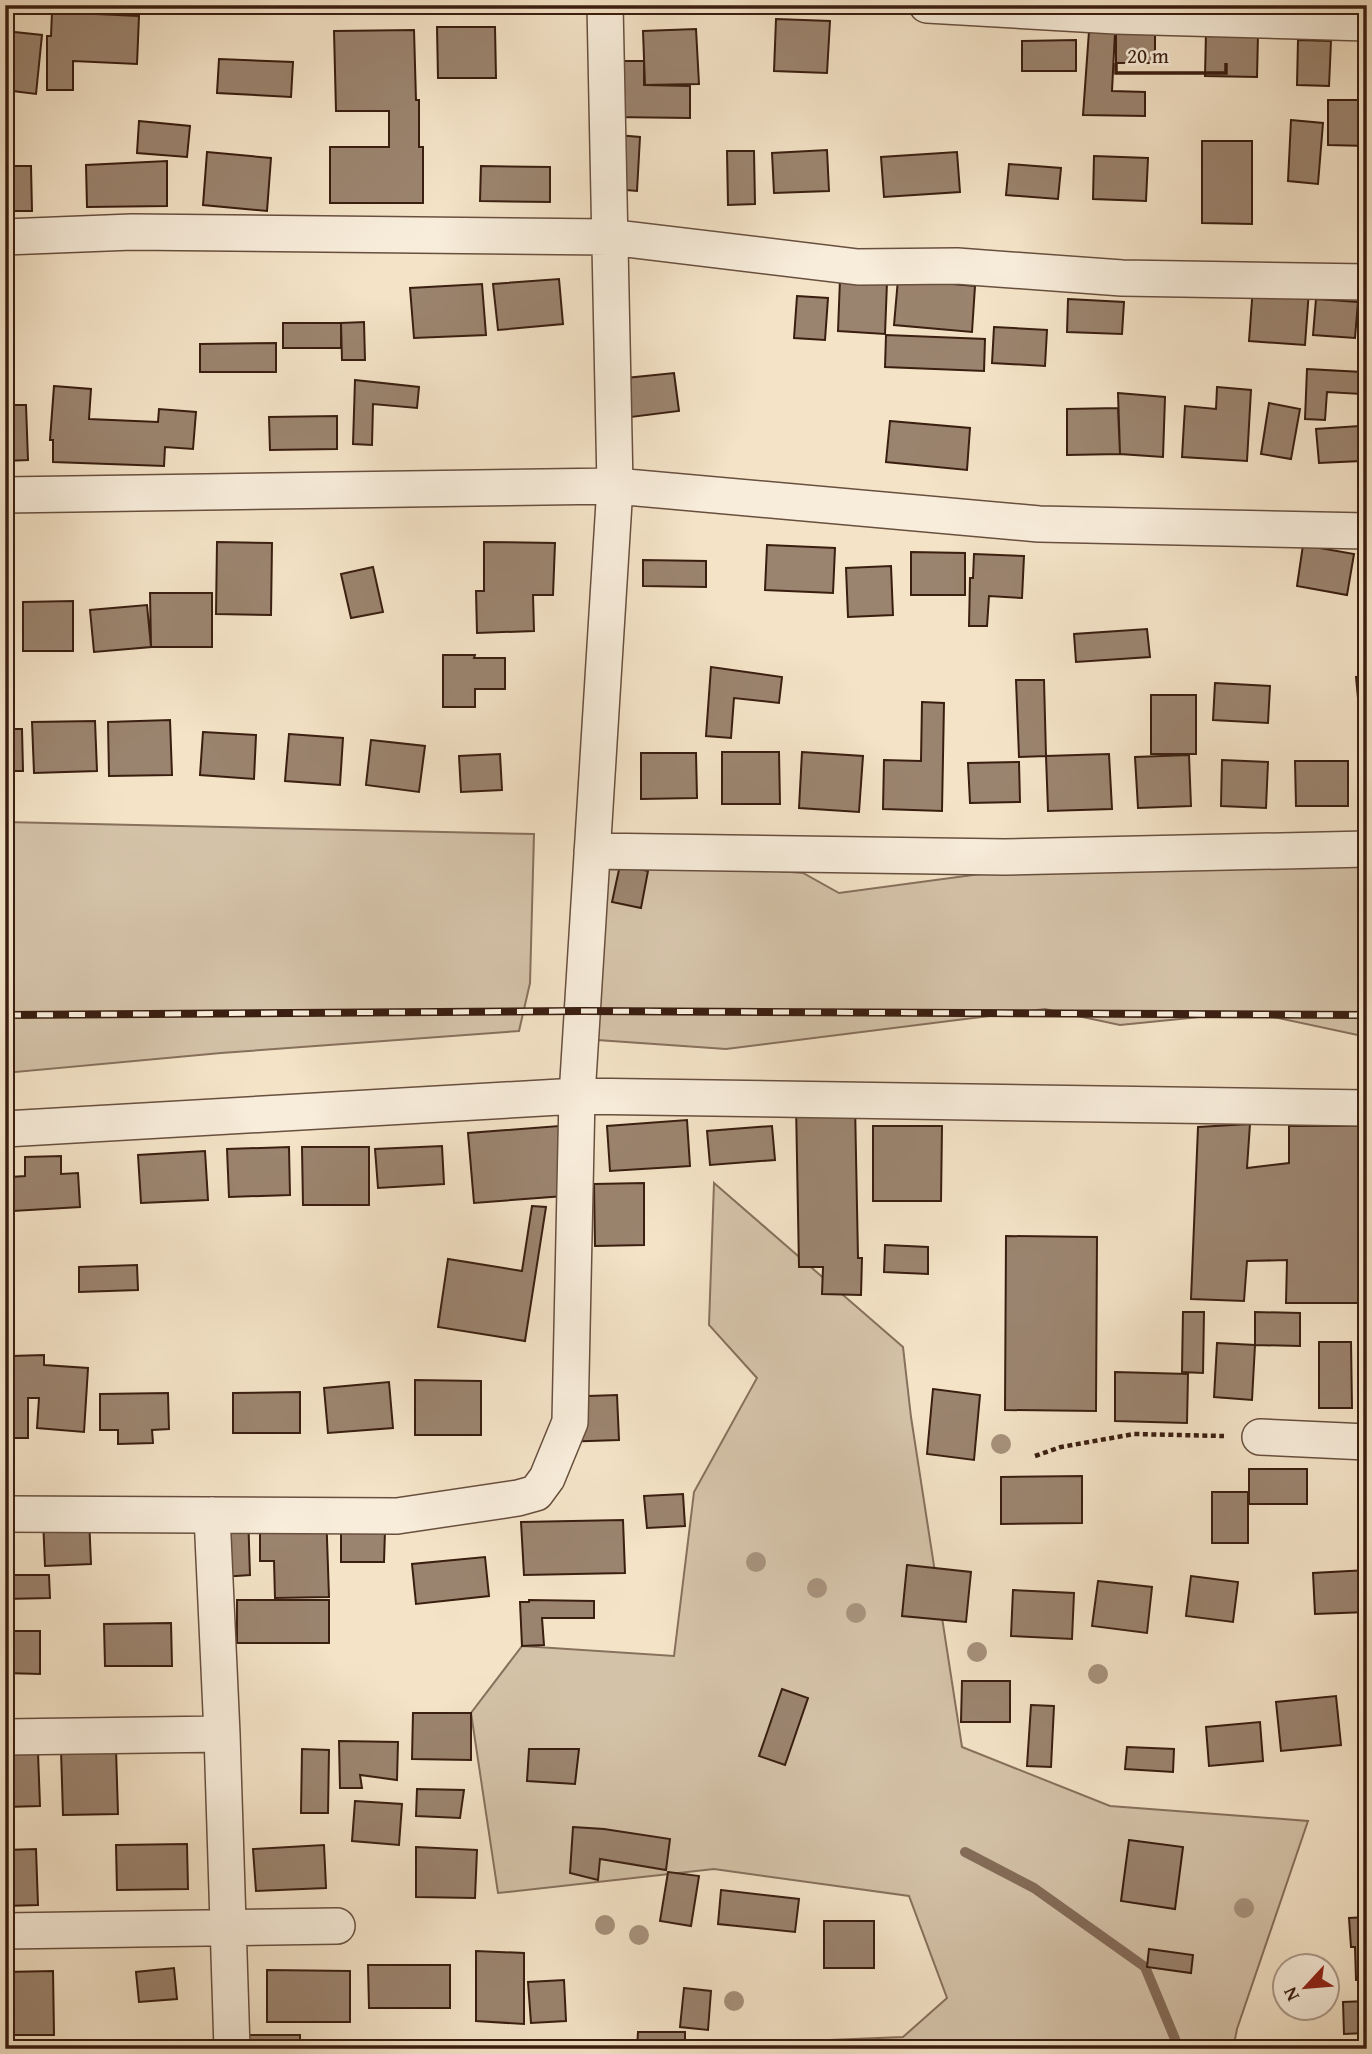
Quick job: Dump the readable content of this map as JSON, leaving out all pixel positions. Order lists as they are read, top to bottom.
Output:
{
  "scale_bar": "20 m",
  "north": "bottom left"
}
